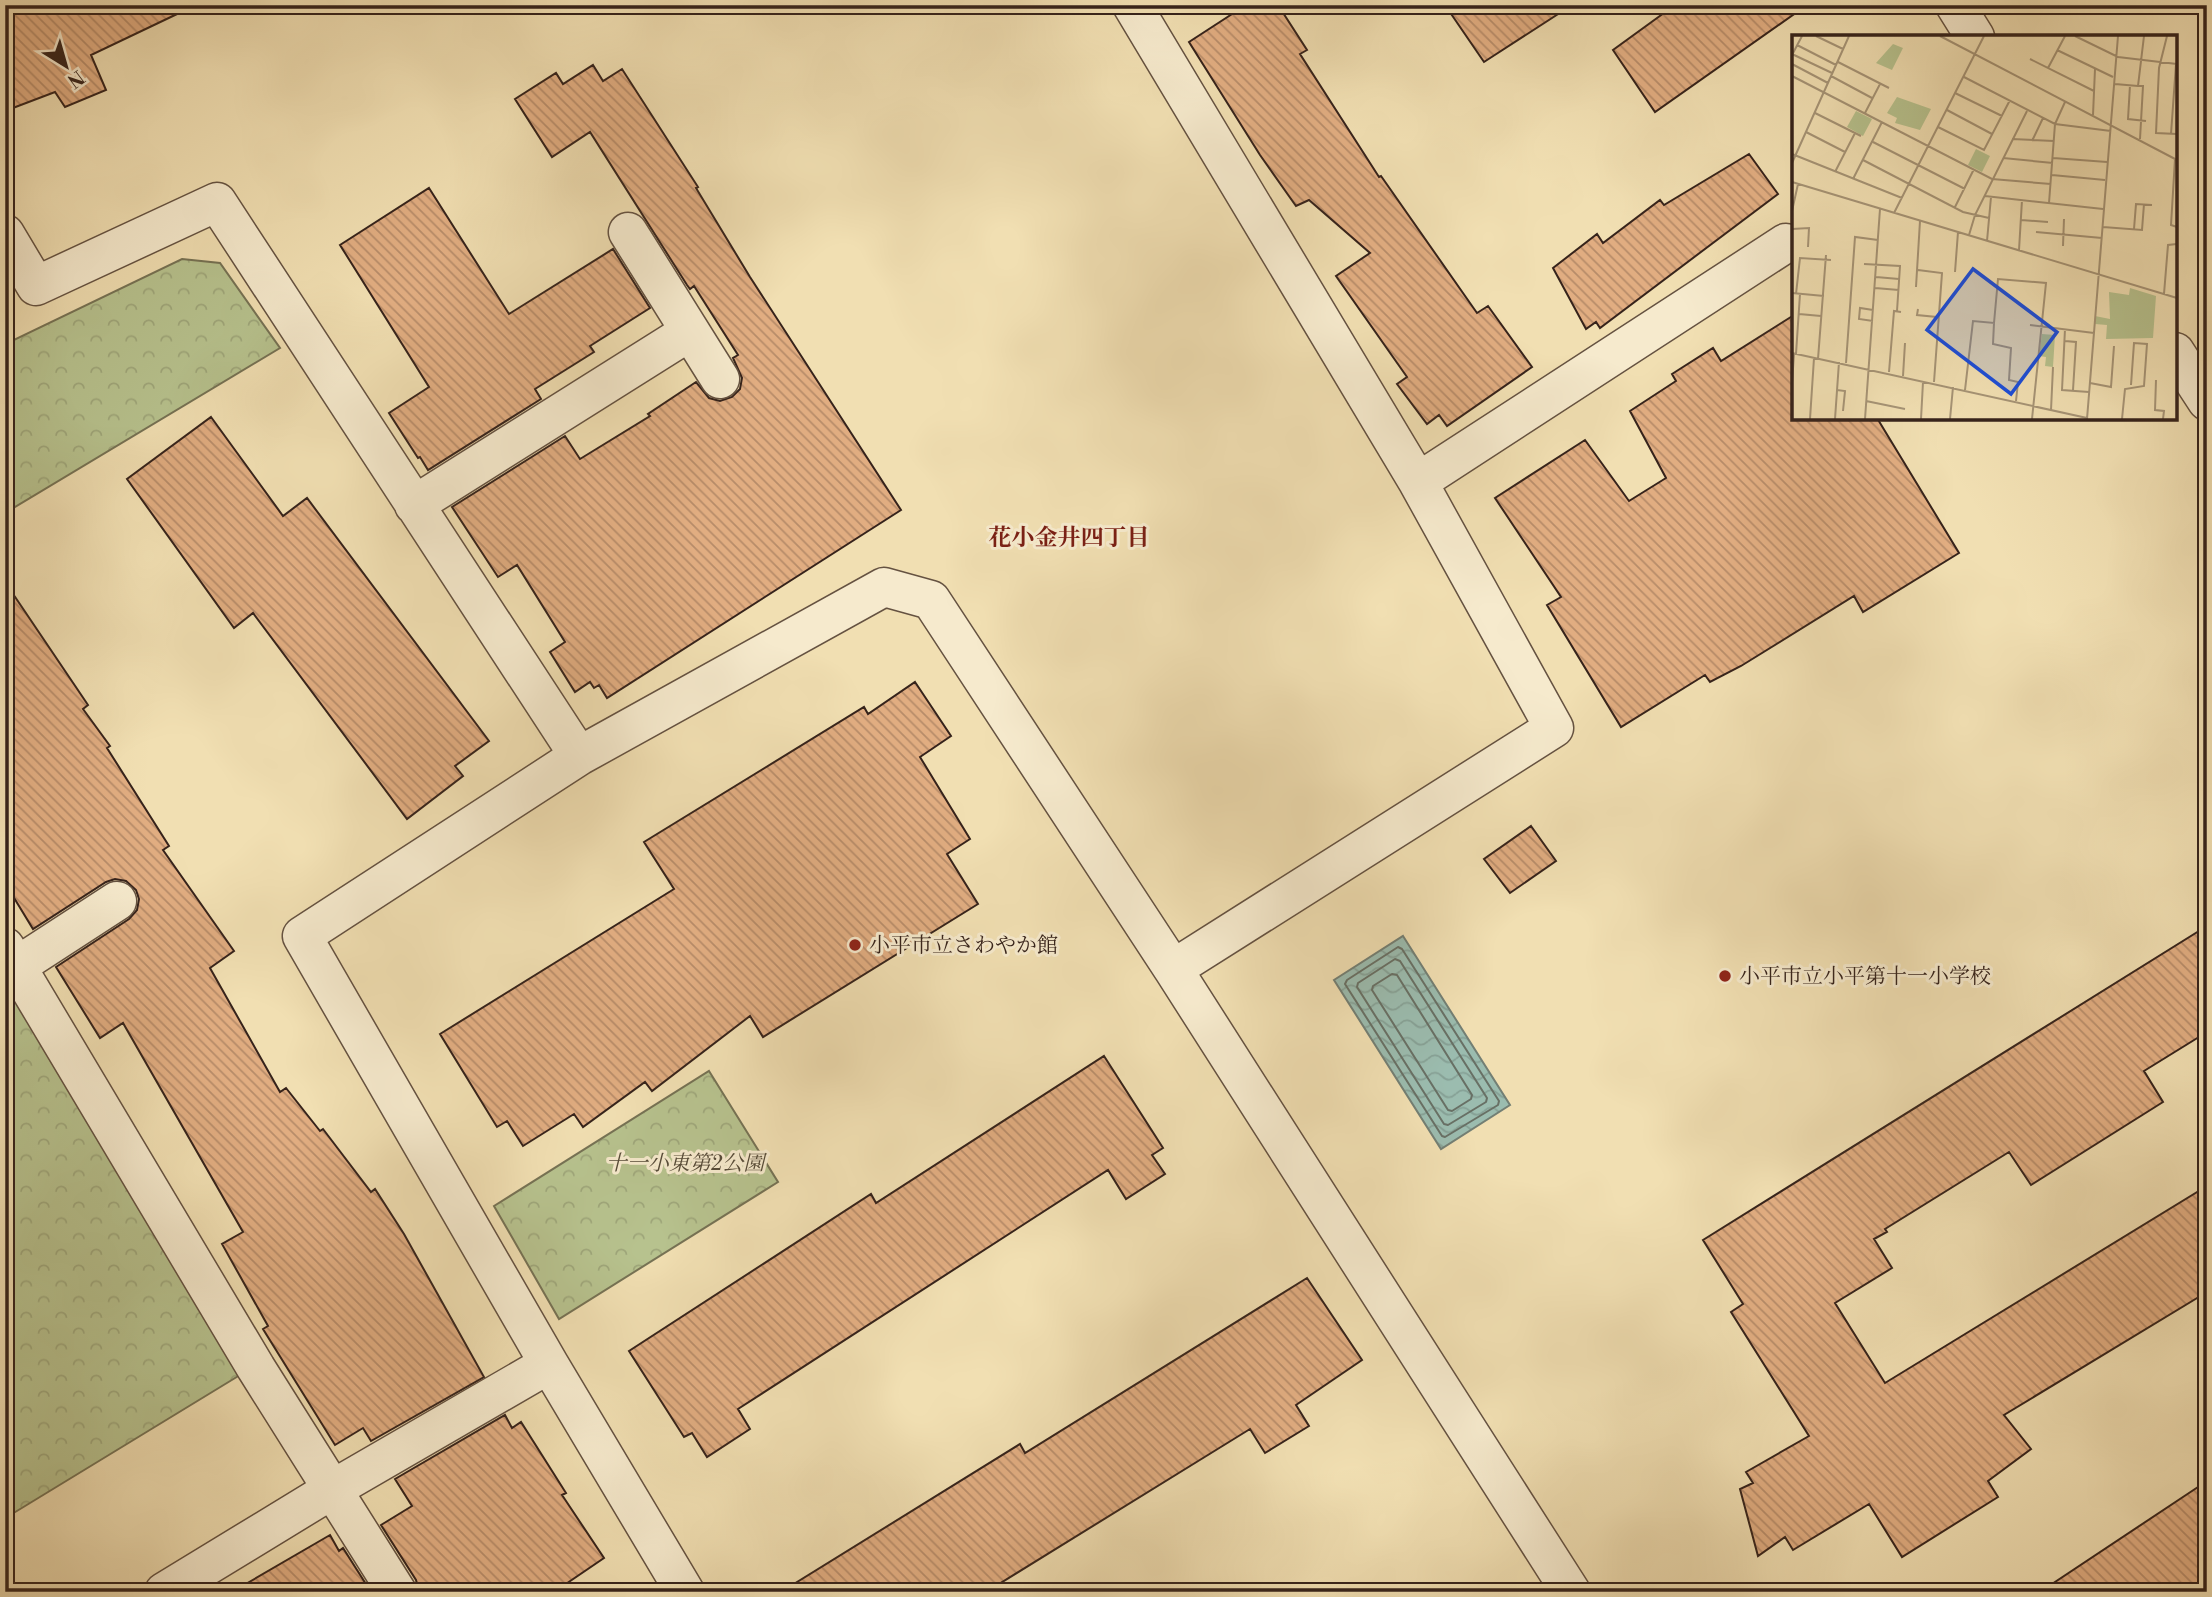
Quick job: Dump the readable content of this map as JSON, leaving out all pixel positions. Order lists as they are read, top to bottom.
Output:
{
  "districts": ["花小金井四丁目"],
  "parks": ["十一小東第2公園"],
  "places": ["小平市立さわやか館", "小平市立小平第十一小学校"],
  "north": "bottom right"
}
